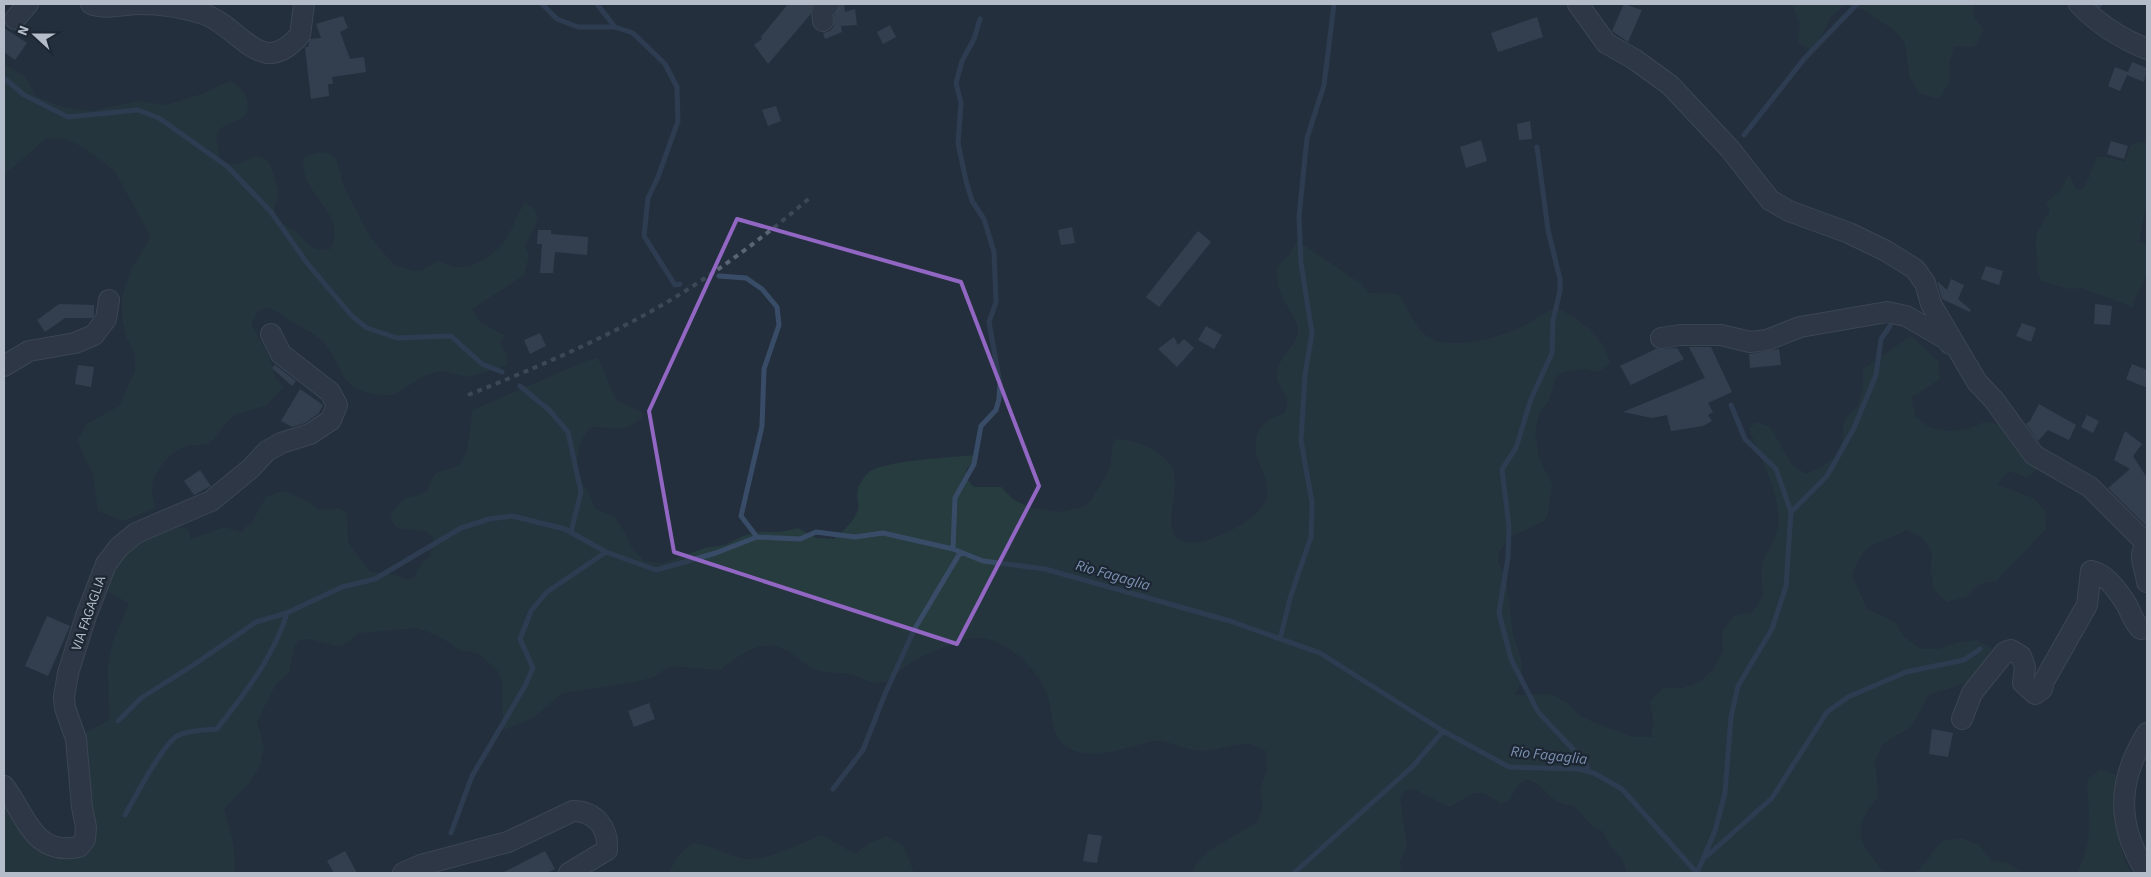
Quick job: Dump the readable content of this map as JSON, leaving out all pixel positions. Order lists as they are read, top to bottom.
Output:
{
  "streets": {
    "street": ["VIA FAGAGLIA"]
  },
  "water": ["Rio Fagaglia"],
  "north": "left"
}
